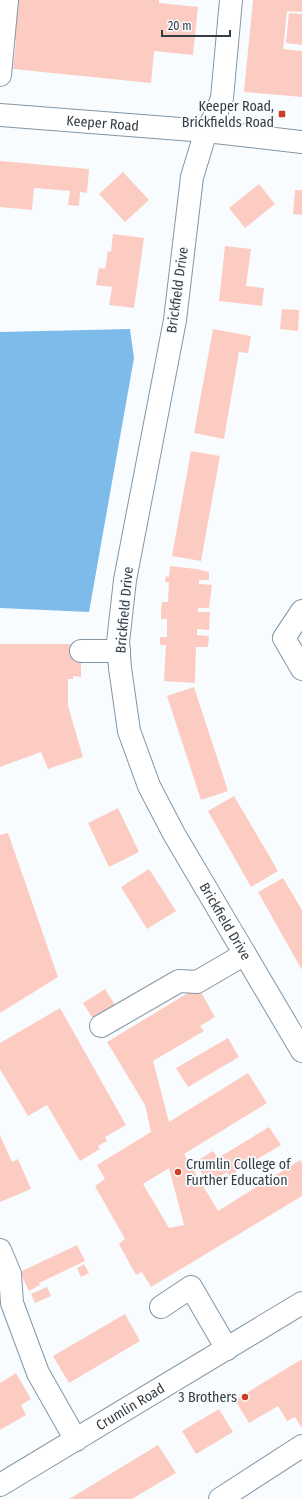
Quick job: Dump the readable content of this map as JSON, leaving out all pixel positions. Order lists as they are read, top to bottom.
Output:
{
  "streets": {
    "street": ["Keeper Road", "Brickfield Drive", "Crumlin Road"]
  },
  "crossings": [
    ["Keeper Road", "Brickfield Drive"]
  ],
  "places": {
    "transit": ["Keeper Road, Brickfields Road"],
    "other": ["Crumlin College of Further Education", "3 Brothers"]
  },
  "scale_bar": "20 m"
}
